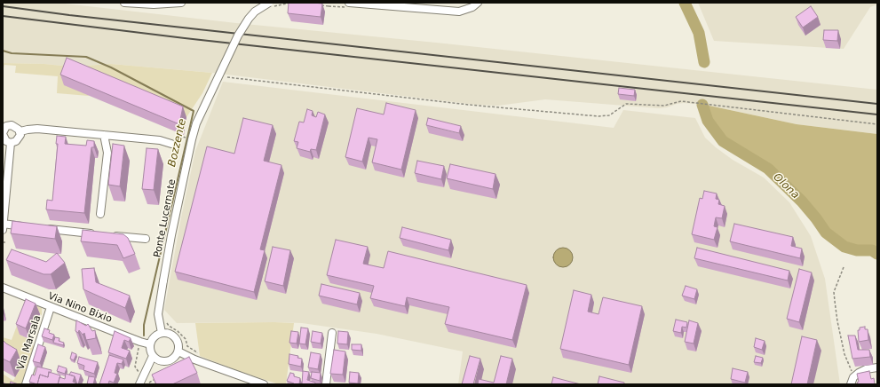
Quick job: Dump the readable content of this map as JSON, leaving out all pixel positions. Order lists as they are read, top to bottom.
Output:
{
  "streets": {
    "street": ["Ponte Lucernate", "Via Nino Bixio", "Via Marsala"]
  },
  "crossings": [
    ["Ponte Lucernate", "Via Nino Bixio"],
    ["Via Nino Bixio", "Via Marsala"]
  ],
  "water": ["Bozzente", "Olona"]
}
